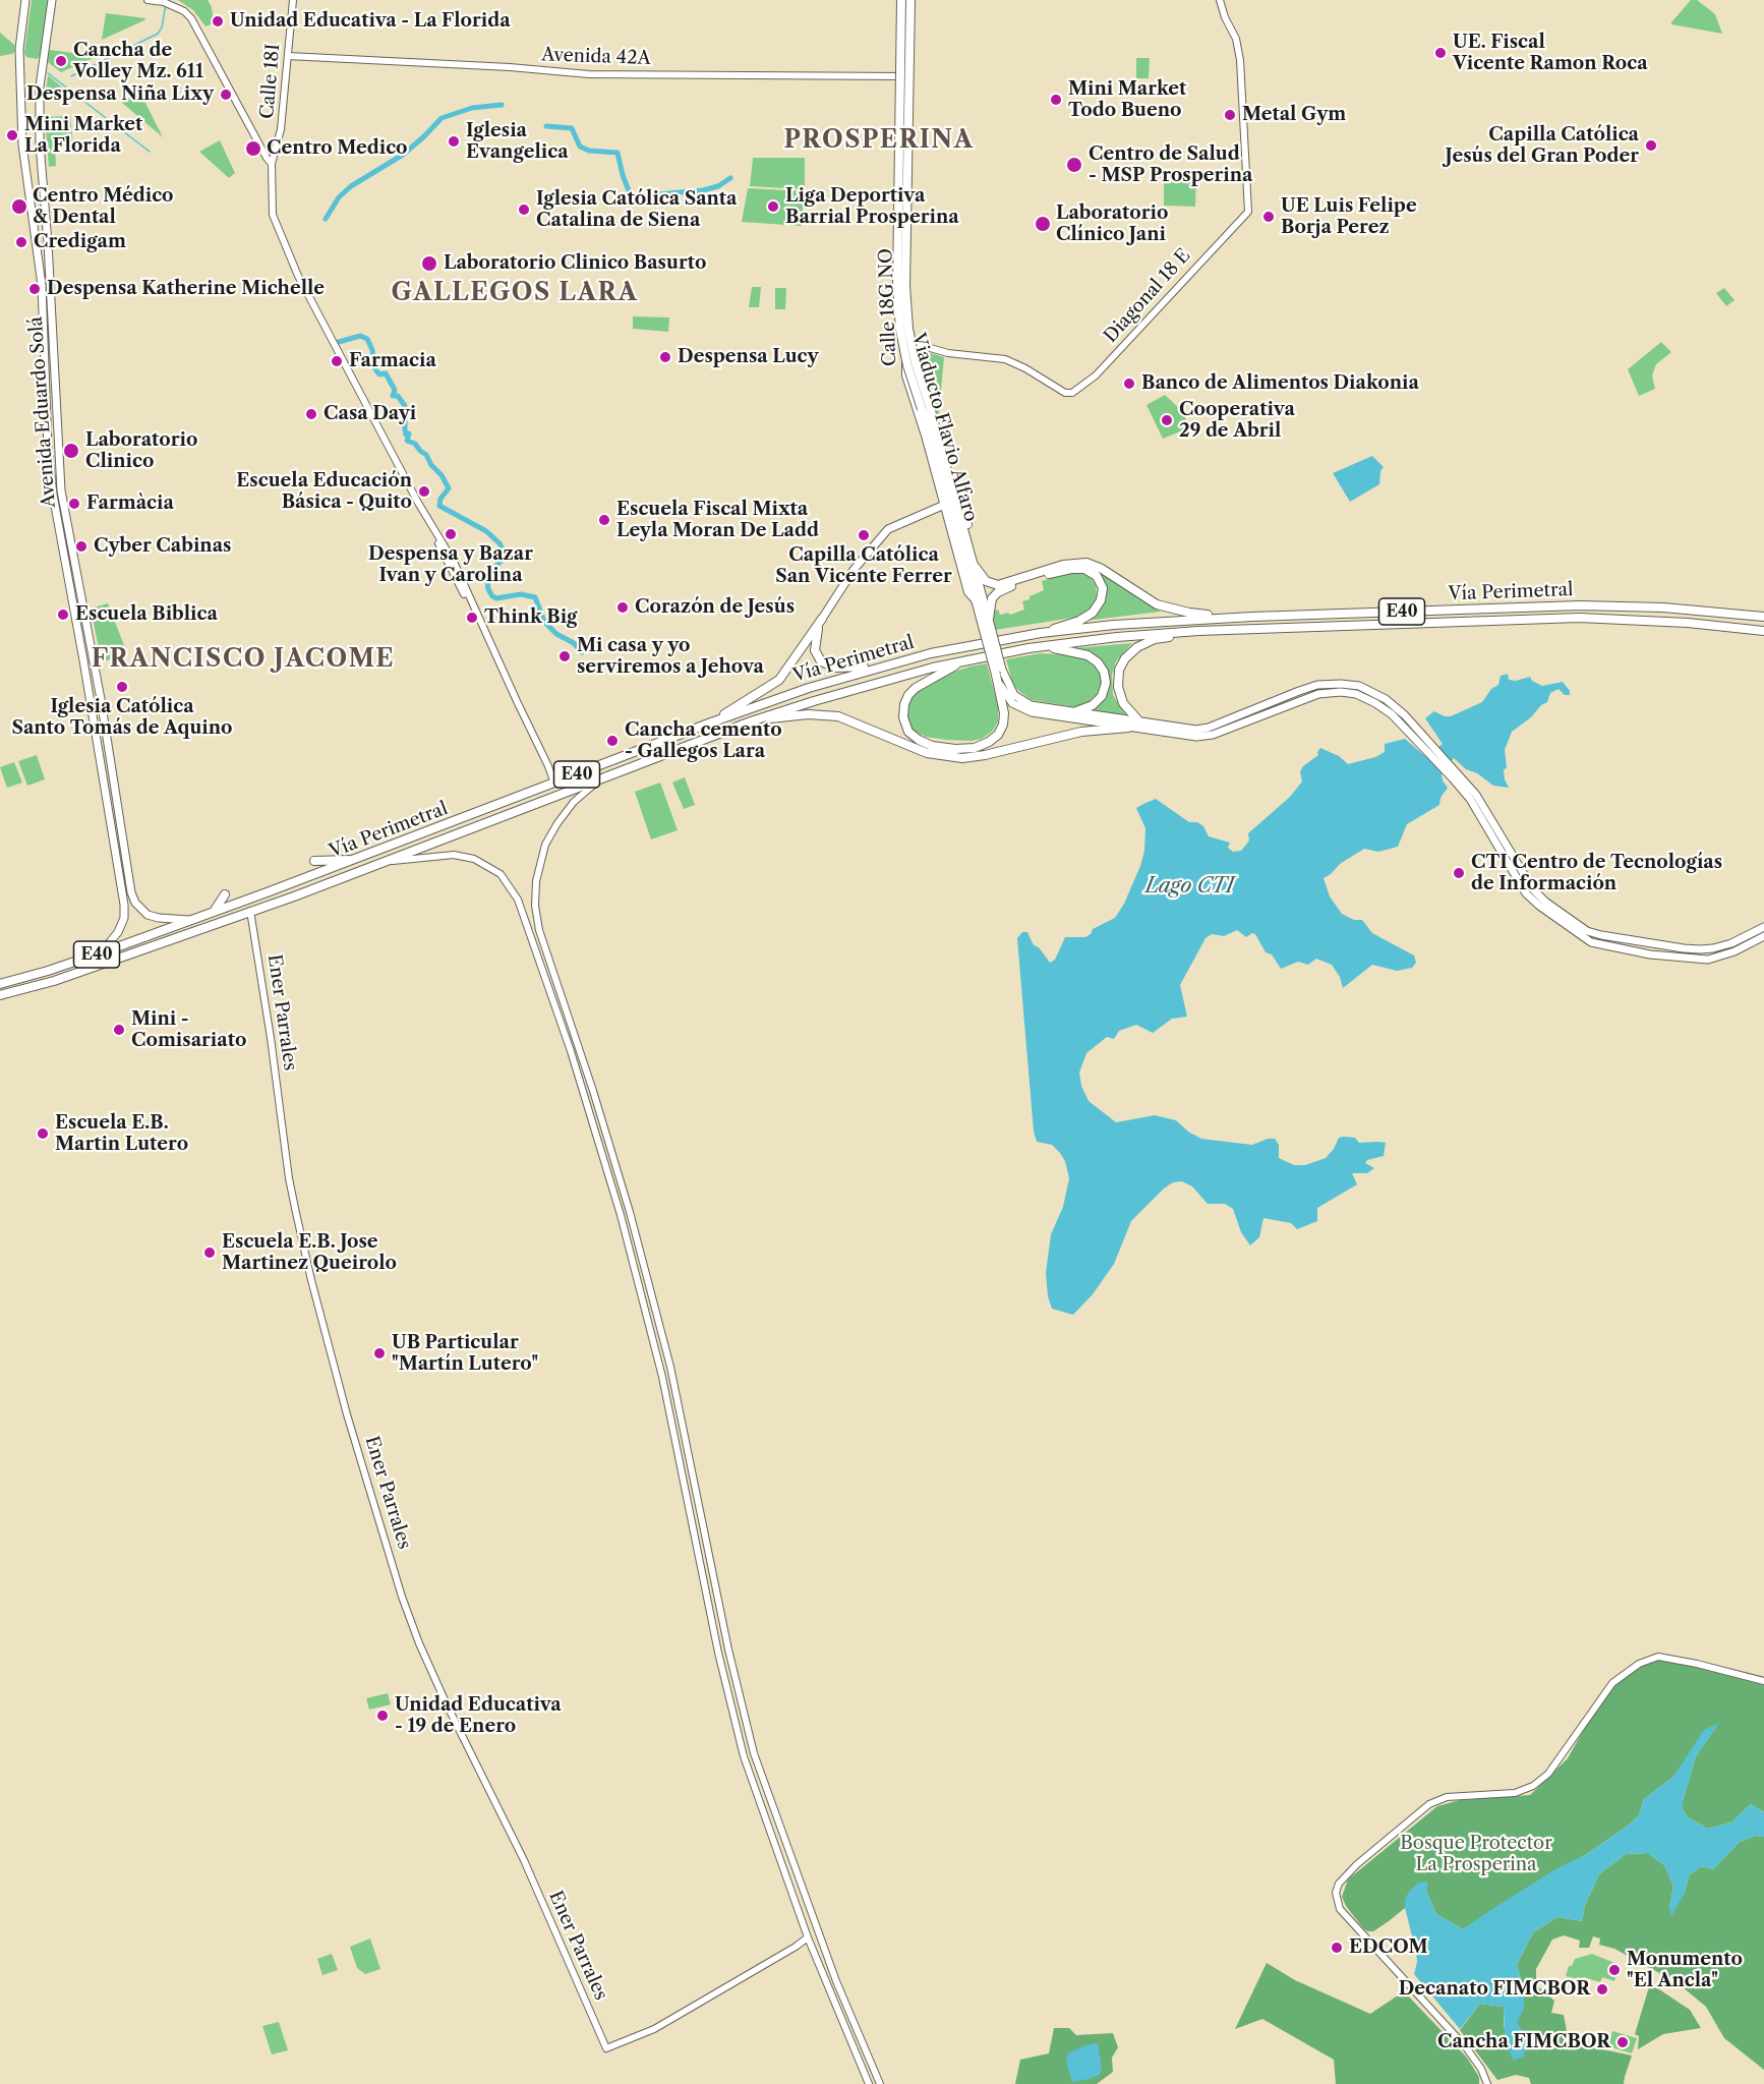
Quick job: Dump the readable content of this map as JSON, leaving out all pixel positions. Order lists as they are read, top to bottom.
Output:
{
  "streets": {
    "main road": [
      "Avenida Eduardo Solá",
      "Viaducto Flavio Alfaro",
      "Vía Perimetral",
      "E40"
    ],
    "street": [
      "Avenida 42A",
      "Calle 18I",
      "Diagonal 18 E",
      "Calle 18G NO",
      "Ener Parrales"
    ]
  },
  "crossings": [
    ["Avenida 42A", "Calle 18I"],
    ["Avenida 42A", "Calle 18G NO"],
    ["Diagonal 18 E", "Calle 18G NO"],
    ["Calle 18G NO", "Viaducto Flavio Alfaro"],
    ["Avenida Eduardo Solá", "Vía Perimetral"],
    ["Viaducto Flavio Alfaro", "Vía Perimetral"],
    ["Vía Perimetral", "Ener Parrales"]
  ],
  "districts": ["PROSPERINA", "GALLEGOS LARA", "FRANCISCO JACOME"],
  "water": ["Lago CTI"],
  "parks": ["Bosque Protector La Prosperina"],
  "places": [
    "Unidad Educativa - La Florida",
    "UE. Fiscal Vicente Ramon Roca",
    "Cancha de Volley Mz. 611",
    "Despensa Niña Lixy",
    "Mini Market Todo Bueno",
    "Metal Gym",
    "Mini Market La Florida",
    "Iglesia Evangelica",
    "Capilla Católica Jesús del Gran Poder",
    "Centro Medico",
    "Centro de Salud - MSP Prosperina",
    "Centro Médico & Dental",
    "Liga Deportiva Barrial Prosperina",
    "Iglesia Católica Santa Catalina de Siena",
    "UE Luis Felipe Borja Perez",
    "Laboratorio Clínico Jani",
    "Credigam",
    "Laboratorio Clinico Basurto",
    "Despensa Katherine Michelle",
    "Despensa Lucy",
    "Farmacia",
    "Banco de Alimentos Diakonia",
    "Casa Dayi",
    "Cooperativa 29 de Abril",
    "Laboratorio Clinico",
    "Escuela Educación Básica - Quito",
    "Farmàcia",
    "Escuela Fiscal Mixta Leyla Moran De Ladd",
    "Despensa y Bazar Ivan y Carolina",
    "Capilla Católica San Vicente Ferrer",
    "Cyber Cabinas",
    "Corazón de Jesús",
    "Escuela Biblica",
    "Think Big",
    "Mi casa y yo serviremos a Jehova",
    "Iglesia Católica Santo Tomás de Aquino",
    "Cancha cemento - Gallegos Lara",
    "CTI Centro de Tecnologías de Información",
    "Mini - Comisariato",
    "Escuela E.B. Martin Lutero",
    "Escuela E.B. Jose Martinez Queirolo",
    "UB Particular \"Martín Lutero\"",
    "Unidad Educativa - 19 de Enero",
    "EDCOM",
    "Monumento \"El Ancla\"",
    "Decanato FIMCBOR",
    "Cancha FIMCBOR"
  ]
}
